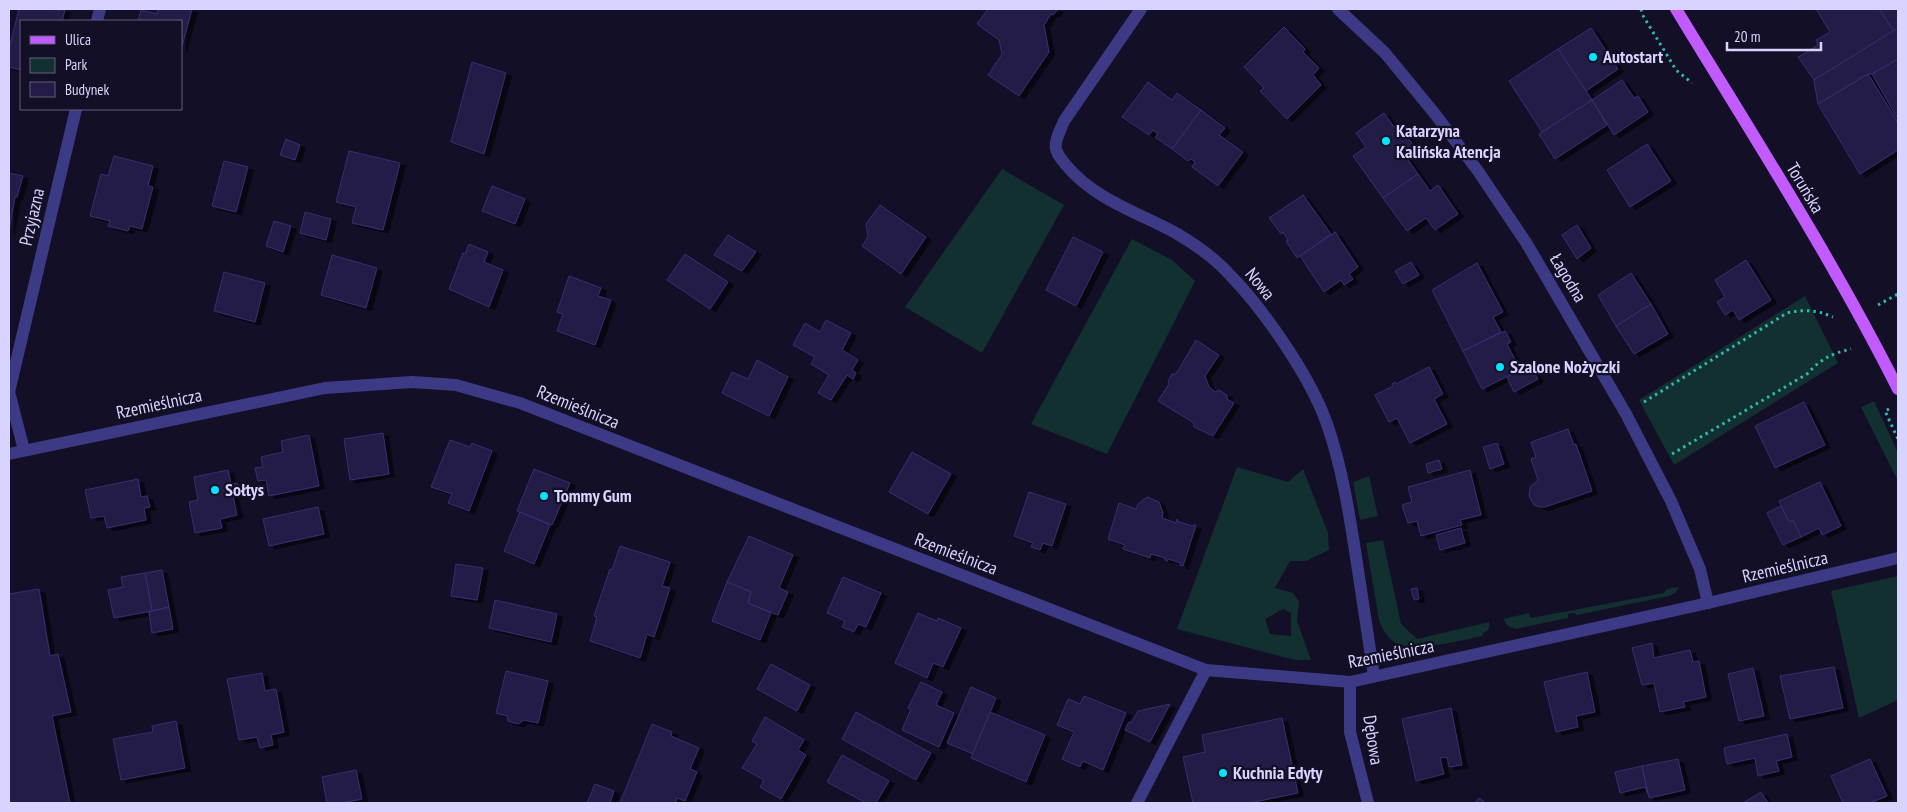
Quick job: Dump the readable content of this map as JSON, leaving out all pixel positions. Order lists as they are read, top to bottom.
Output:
{
  "streets": {
    "main road": ["Toruńska"],
    "street": [
      "Przyjazna",
      "Łagodna",
      "Nowa",
      "Rzemieślnicza",
      "Dębowa"
    ]
  },
  "crossings": [
    ["Przyjazna", "Rzemieślnicza"],
    ["Łagodna", "Rzemieślnicza"],
    ["Nowa", "Rzemieślnicza"],
    ["Rzemieślnicza", "Dębowa"]
  ],
  "places": [
    "Autostart",
    "Katarzyna Kalińska Atencja",
    "Szalone Nożyczki",
    "Sołtys",
    "Tommy Gum",
    "Kuchnia Edyty"
  ],
  "legend": ["Ulica", "Park", "Budynek"],
  "scale_bar": "20 m"
}
